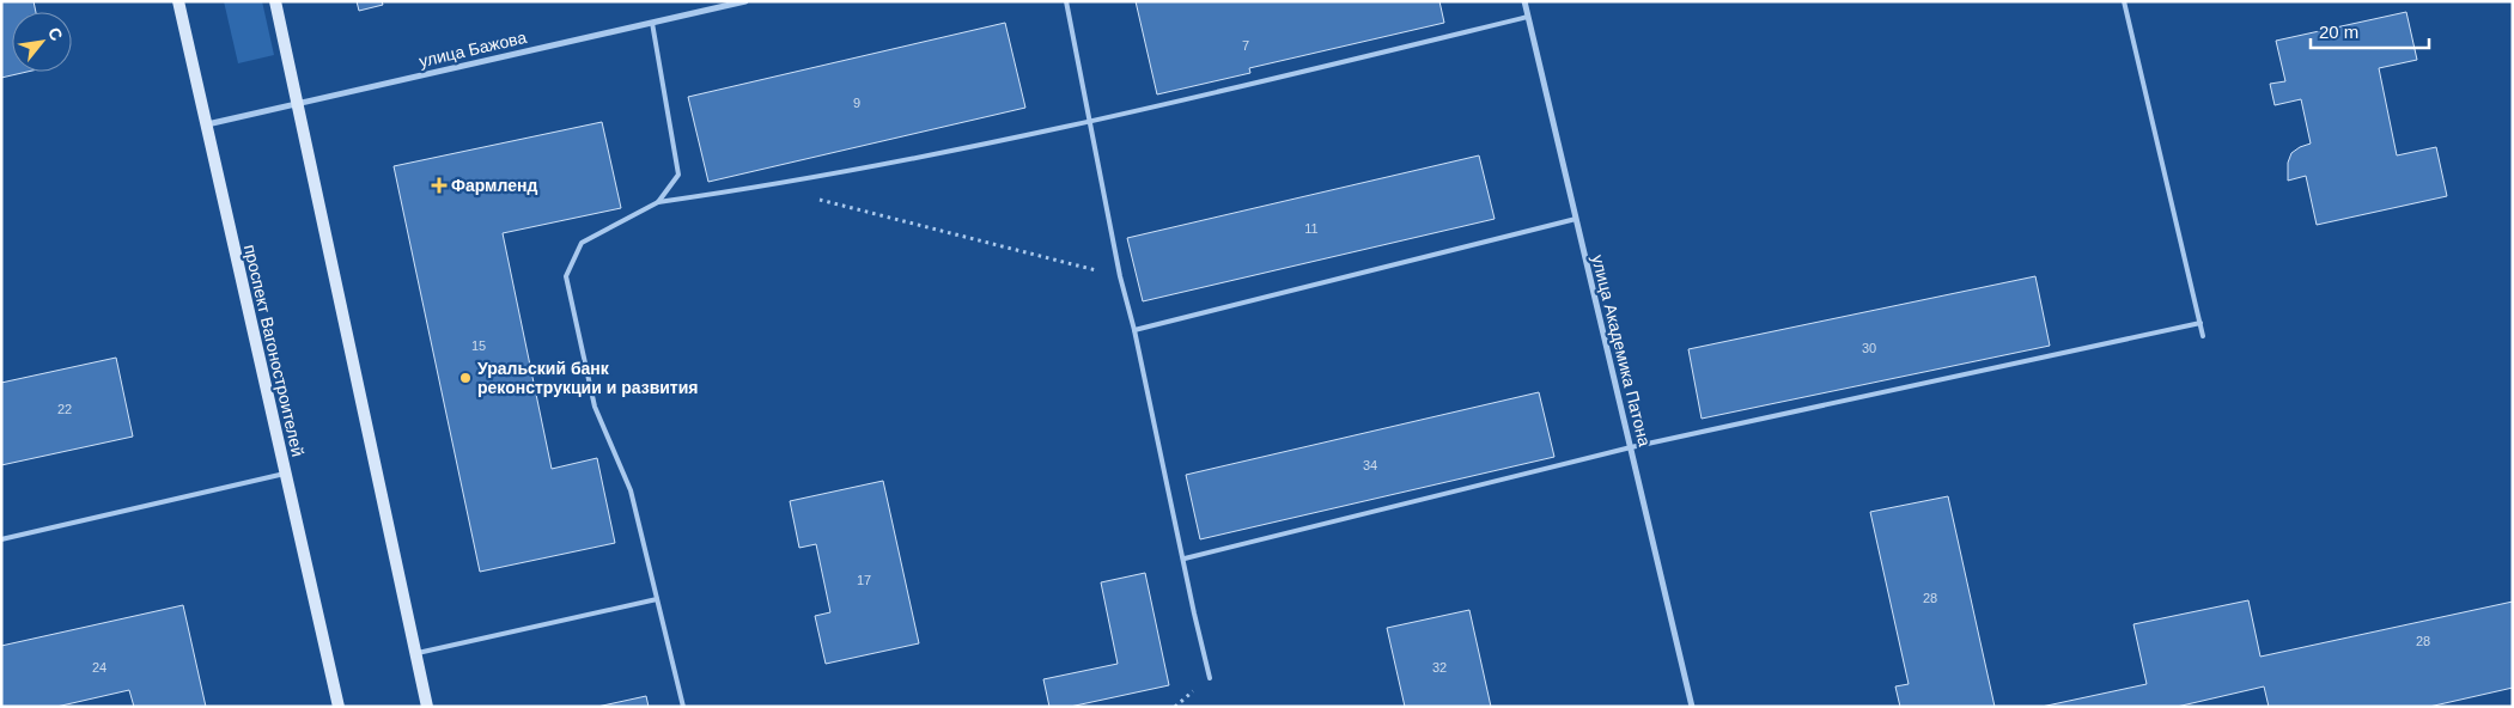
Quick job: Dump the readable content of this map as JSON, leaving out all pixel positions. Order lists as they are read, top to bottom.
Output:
{
  "streets": {
    "main road": ["проспект Вагоностроителей"],
    "street": ["улица Бажова", "улица Академика Патона"]
  },
  "crossings": [
    ["улица Бажова", "проспект Вагоностроителей"]
  ],
  "places": {
    "health": ["Фармленд"],
    "other": ["Уральский банк реконструкции и развития"]
  },
  "house_numbers": [
    "7",
    "9",
    "11",
    "15",
    "30",
    "22",
    "34",
    "17",
    "28",
    "28",
    "24",
    "32"
  ],
  "scale_bar": "20 m",
  "north": "top right"
}
